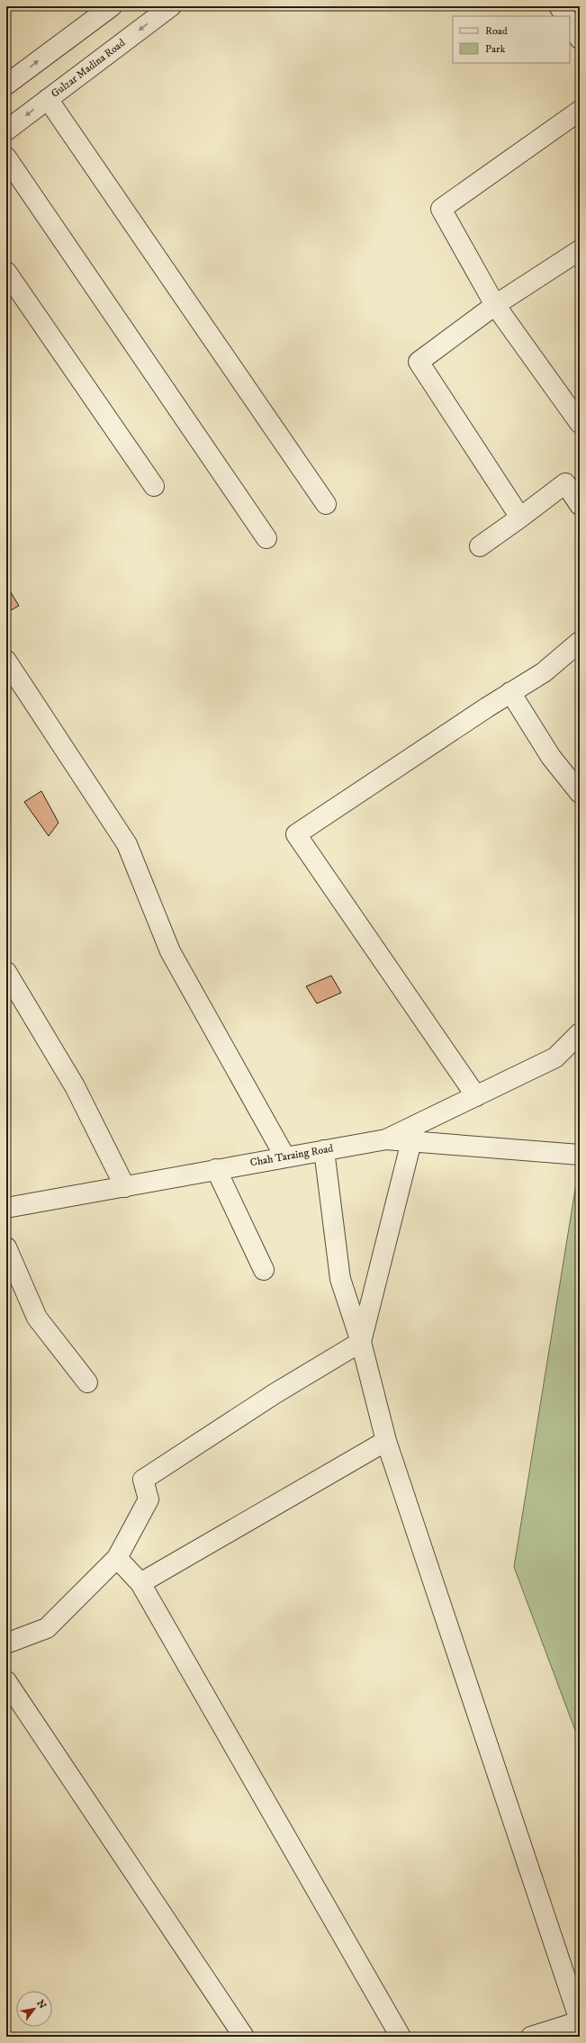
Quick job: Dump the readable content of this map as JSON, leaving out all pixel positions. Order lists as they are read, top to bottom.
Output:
{
  "streets": {
    "street": ["Gulzar Madina Road", "Chah Taraing Road"]
  },
  "legend": ["Road", "Park"],
  "north": "top right"
}
